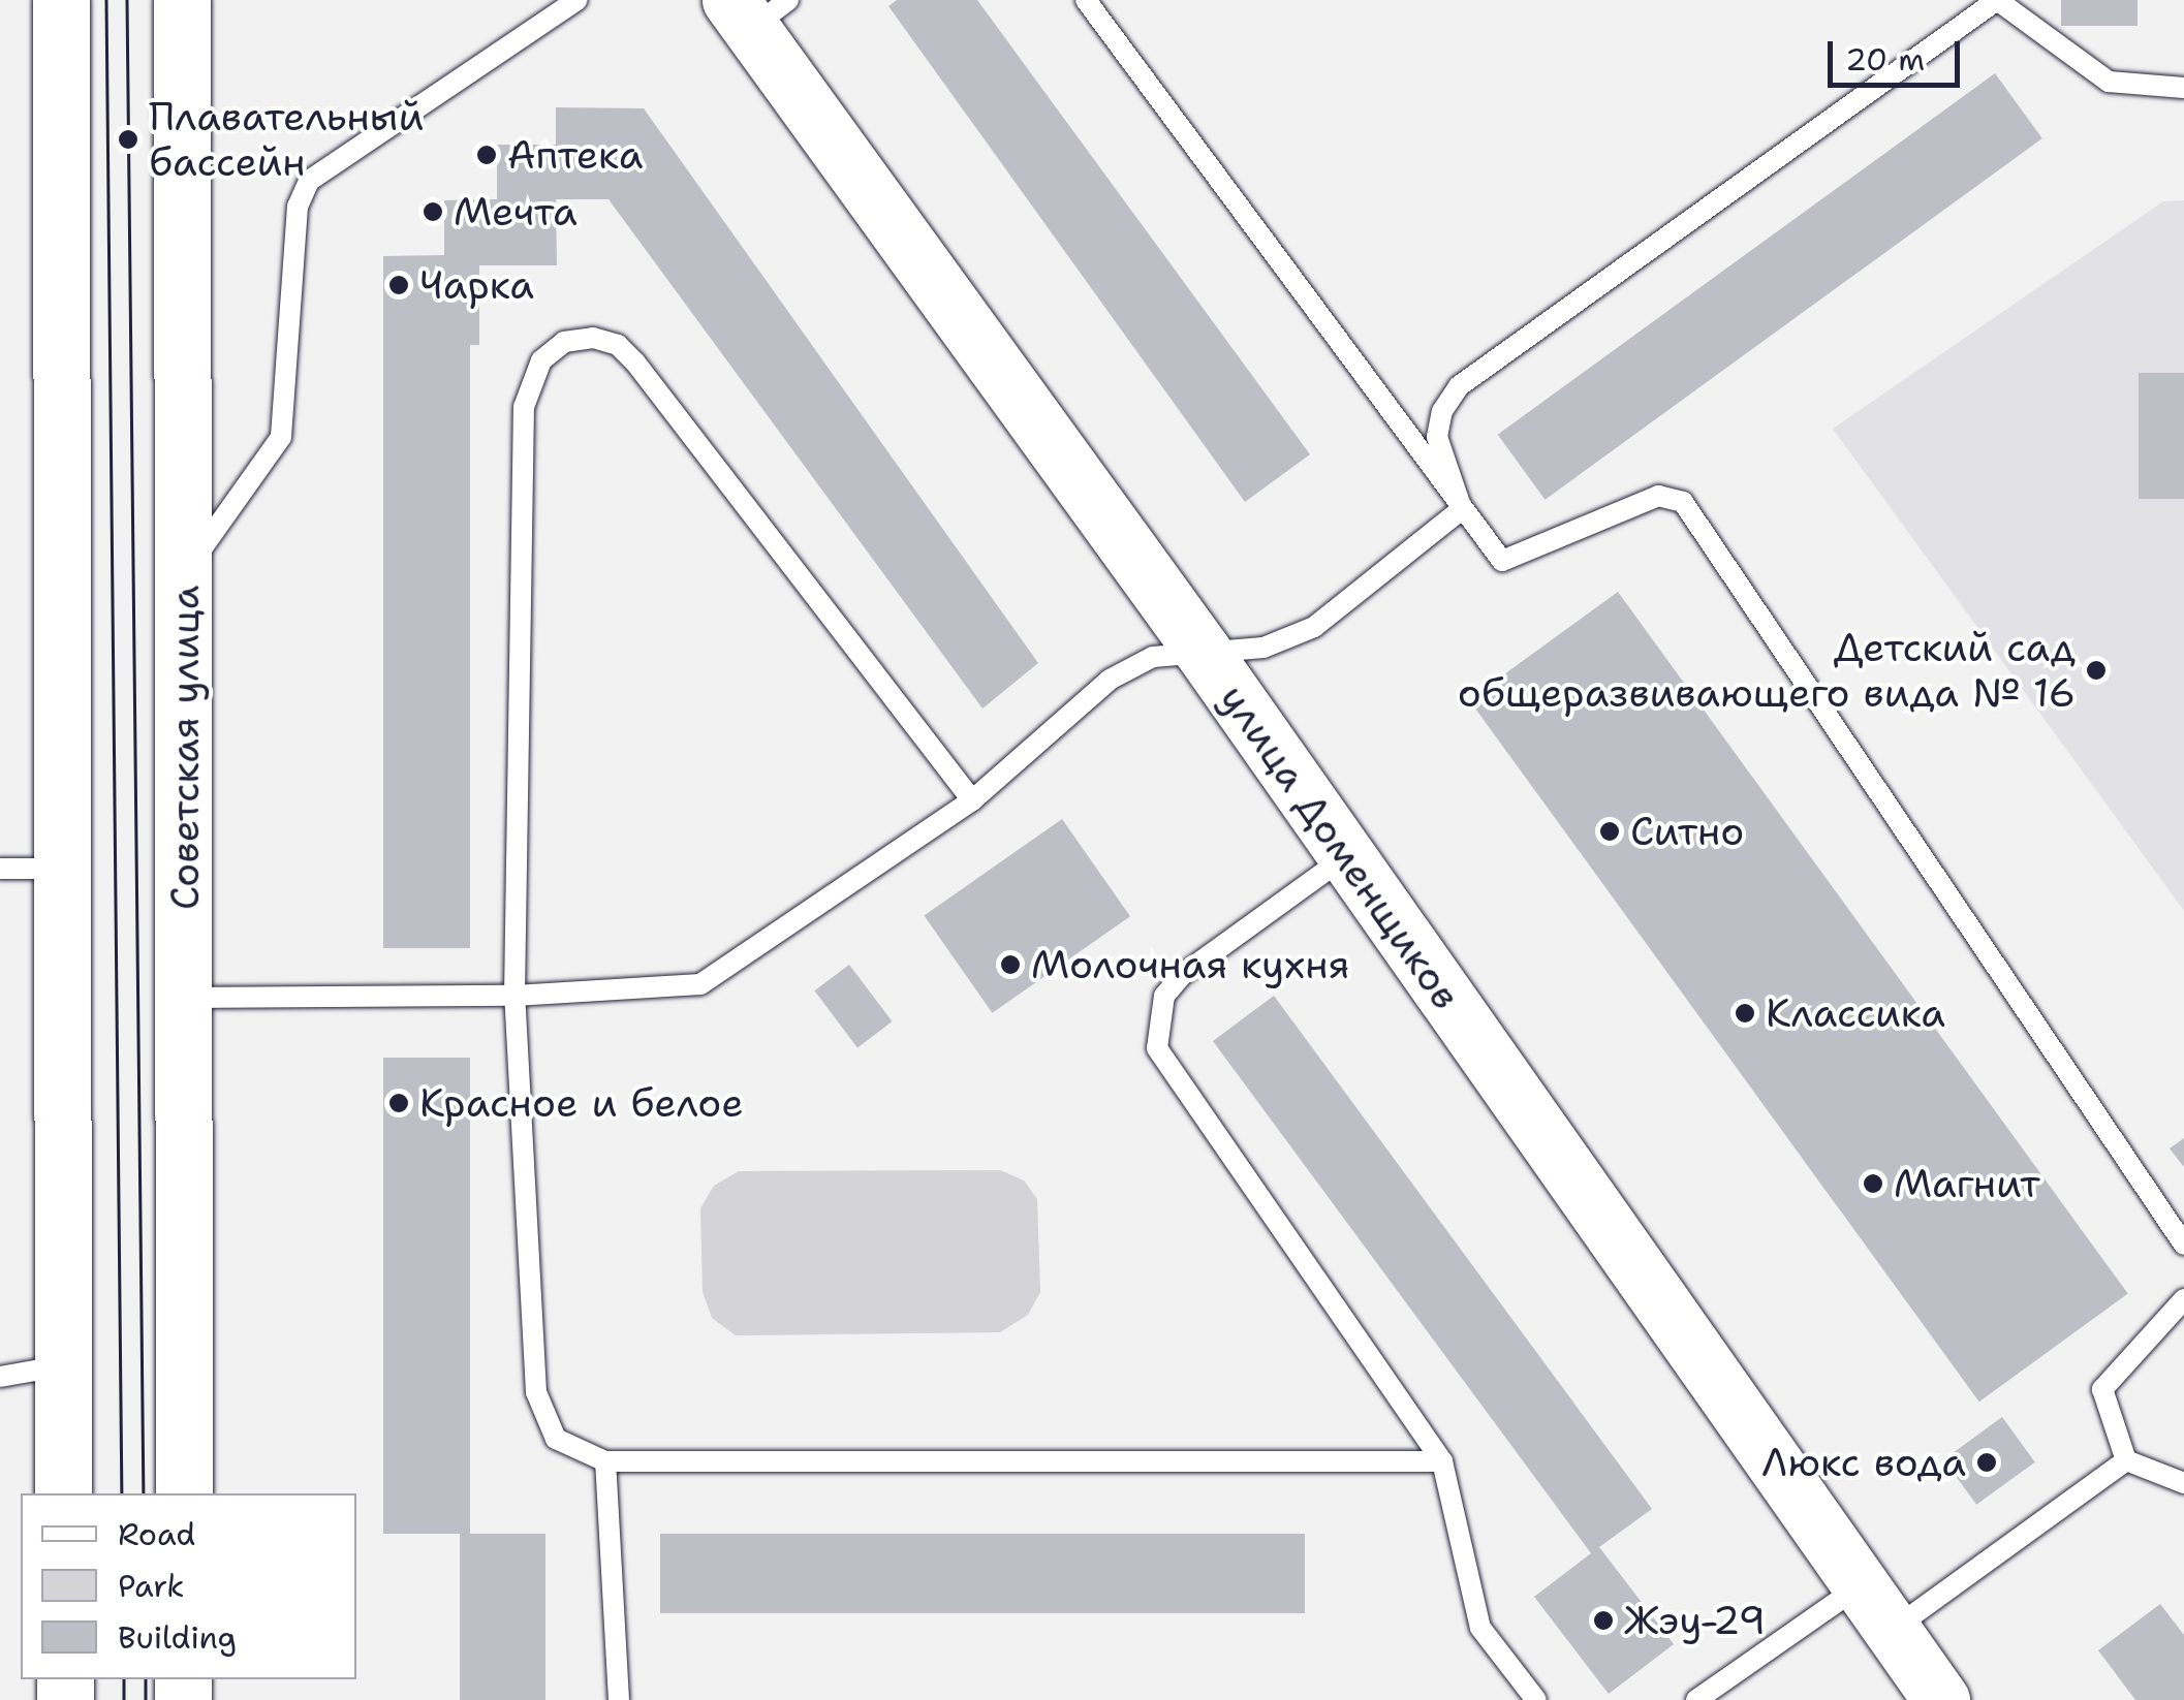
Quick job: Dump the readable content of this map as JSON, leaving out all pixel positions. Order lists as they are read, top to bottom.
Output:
{
  "streets": {
    "main road": ["Советская улица", "улица Доменщиков"]
  },
  "places": [
    "Плавательный бассейн",
    "Аптека",
    "Мечта",
    "Чарка",
    "Детский сад общеразвивающего вида № 16",
    "Ситно",
    "Молочная кухня",
    "Классика",
    "Красное и белое",
    "Магнит",
    "Люкс вода",
    "Жэу-29"
  ],
  "legend": ["Road", "Park", "Building"],
  "scale_bar": "20 m"
}
